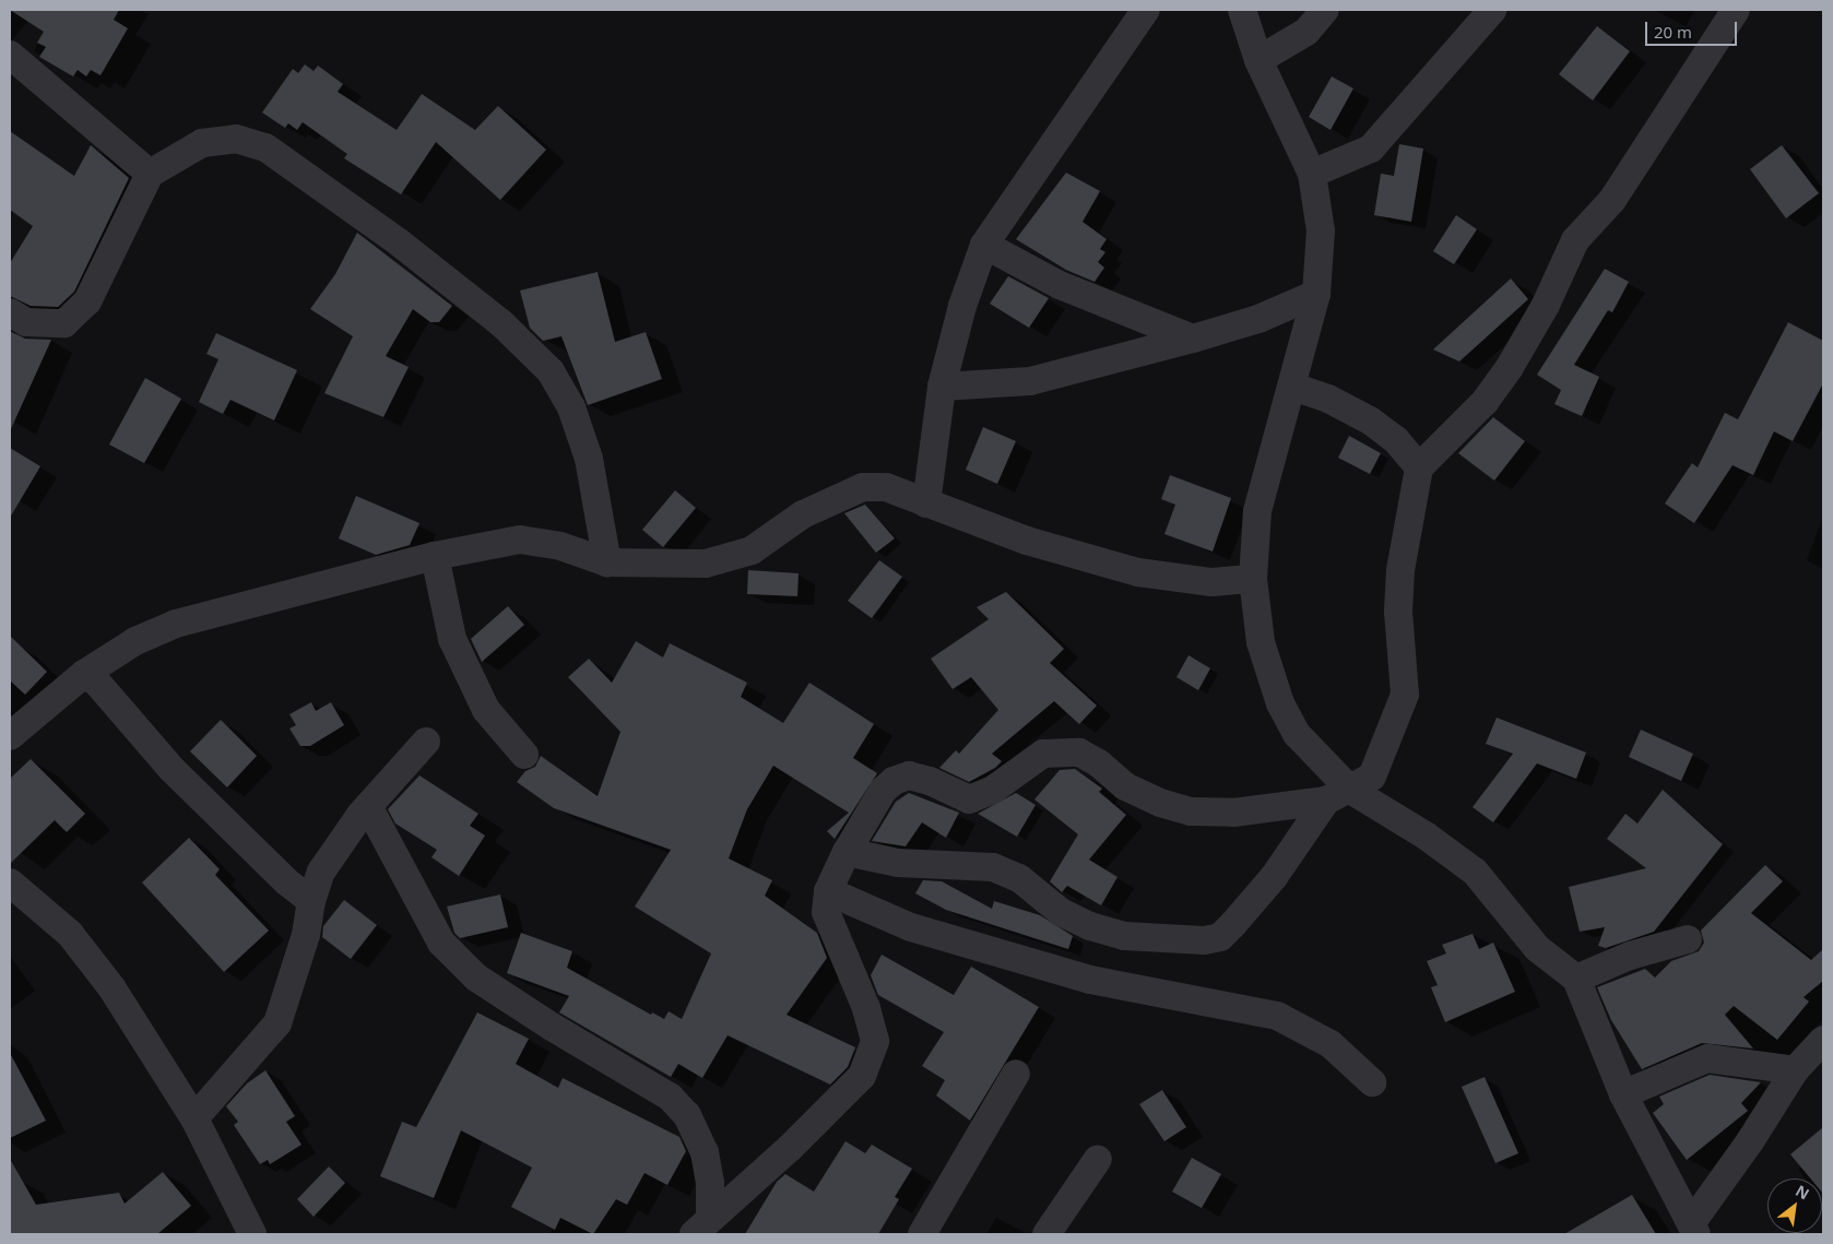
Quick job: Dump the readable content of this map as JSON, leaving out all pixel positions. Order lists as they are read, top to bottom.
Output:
{
  "scale_bar": "20 m",
  "north": "top right"
}
